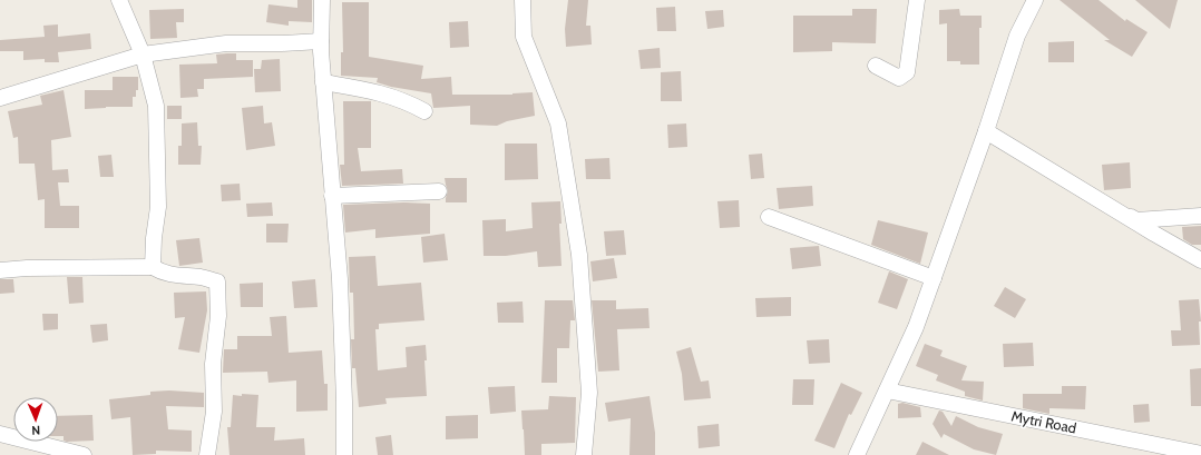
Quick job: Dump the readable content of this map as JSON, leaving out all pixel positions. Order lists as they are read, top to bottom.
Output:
{
  "streets": {
    "street": ["Mytri Road"]
  },
  "north": "bottom"
}
